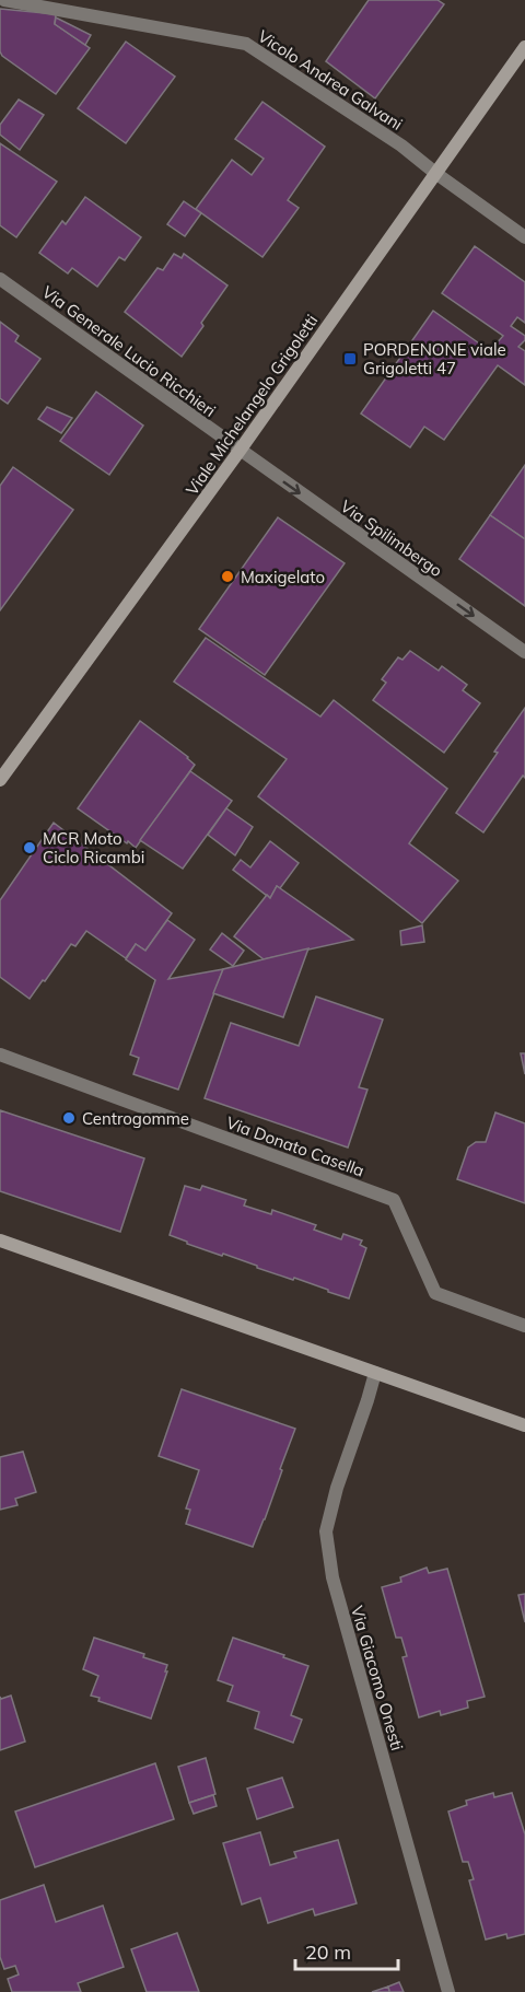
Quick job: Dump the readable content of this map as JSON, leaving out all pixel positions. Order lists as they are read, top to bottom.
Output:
{
  "streets": {
    "main road": ["Viale Michelangelo Grigoletti"],
    "street": [
      "Vicolo Andrea Galvani",
      "Via Generale Lucio Ricchieri",
      "Via Spilimbergo",
      "Via Donato Casella",
      "Via Giacomo Onesti"
    ]
  },
  "crossings": [
    ["Vicolo Andrea Galvani", "Viale Michelangelo Grigoletti"],
    ["Via Generale Lucio Ricchieri", "Viale Michelangelo Grigoletti"],
    ["Via Generale Lucio Ricchieri", "Via Spilimbergo"],
    ["Viale Michelangelo Grigoletti", "Via Spilimbergo"]
  ],
  "one_way": ["Via Spilimbergo"],
  "places": {
    "transit": ["PORDENONE viale Grigoletti 47"],
    "other": ["Maxigelato", "MCR Moto Ciclo Ricambi", "Centrogomme"]
  },
  "scale_bar": "20 m"
}
